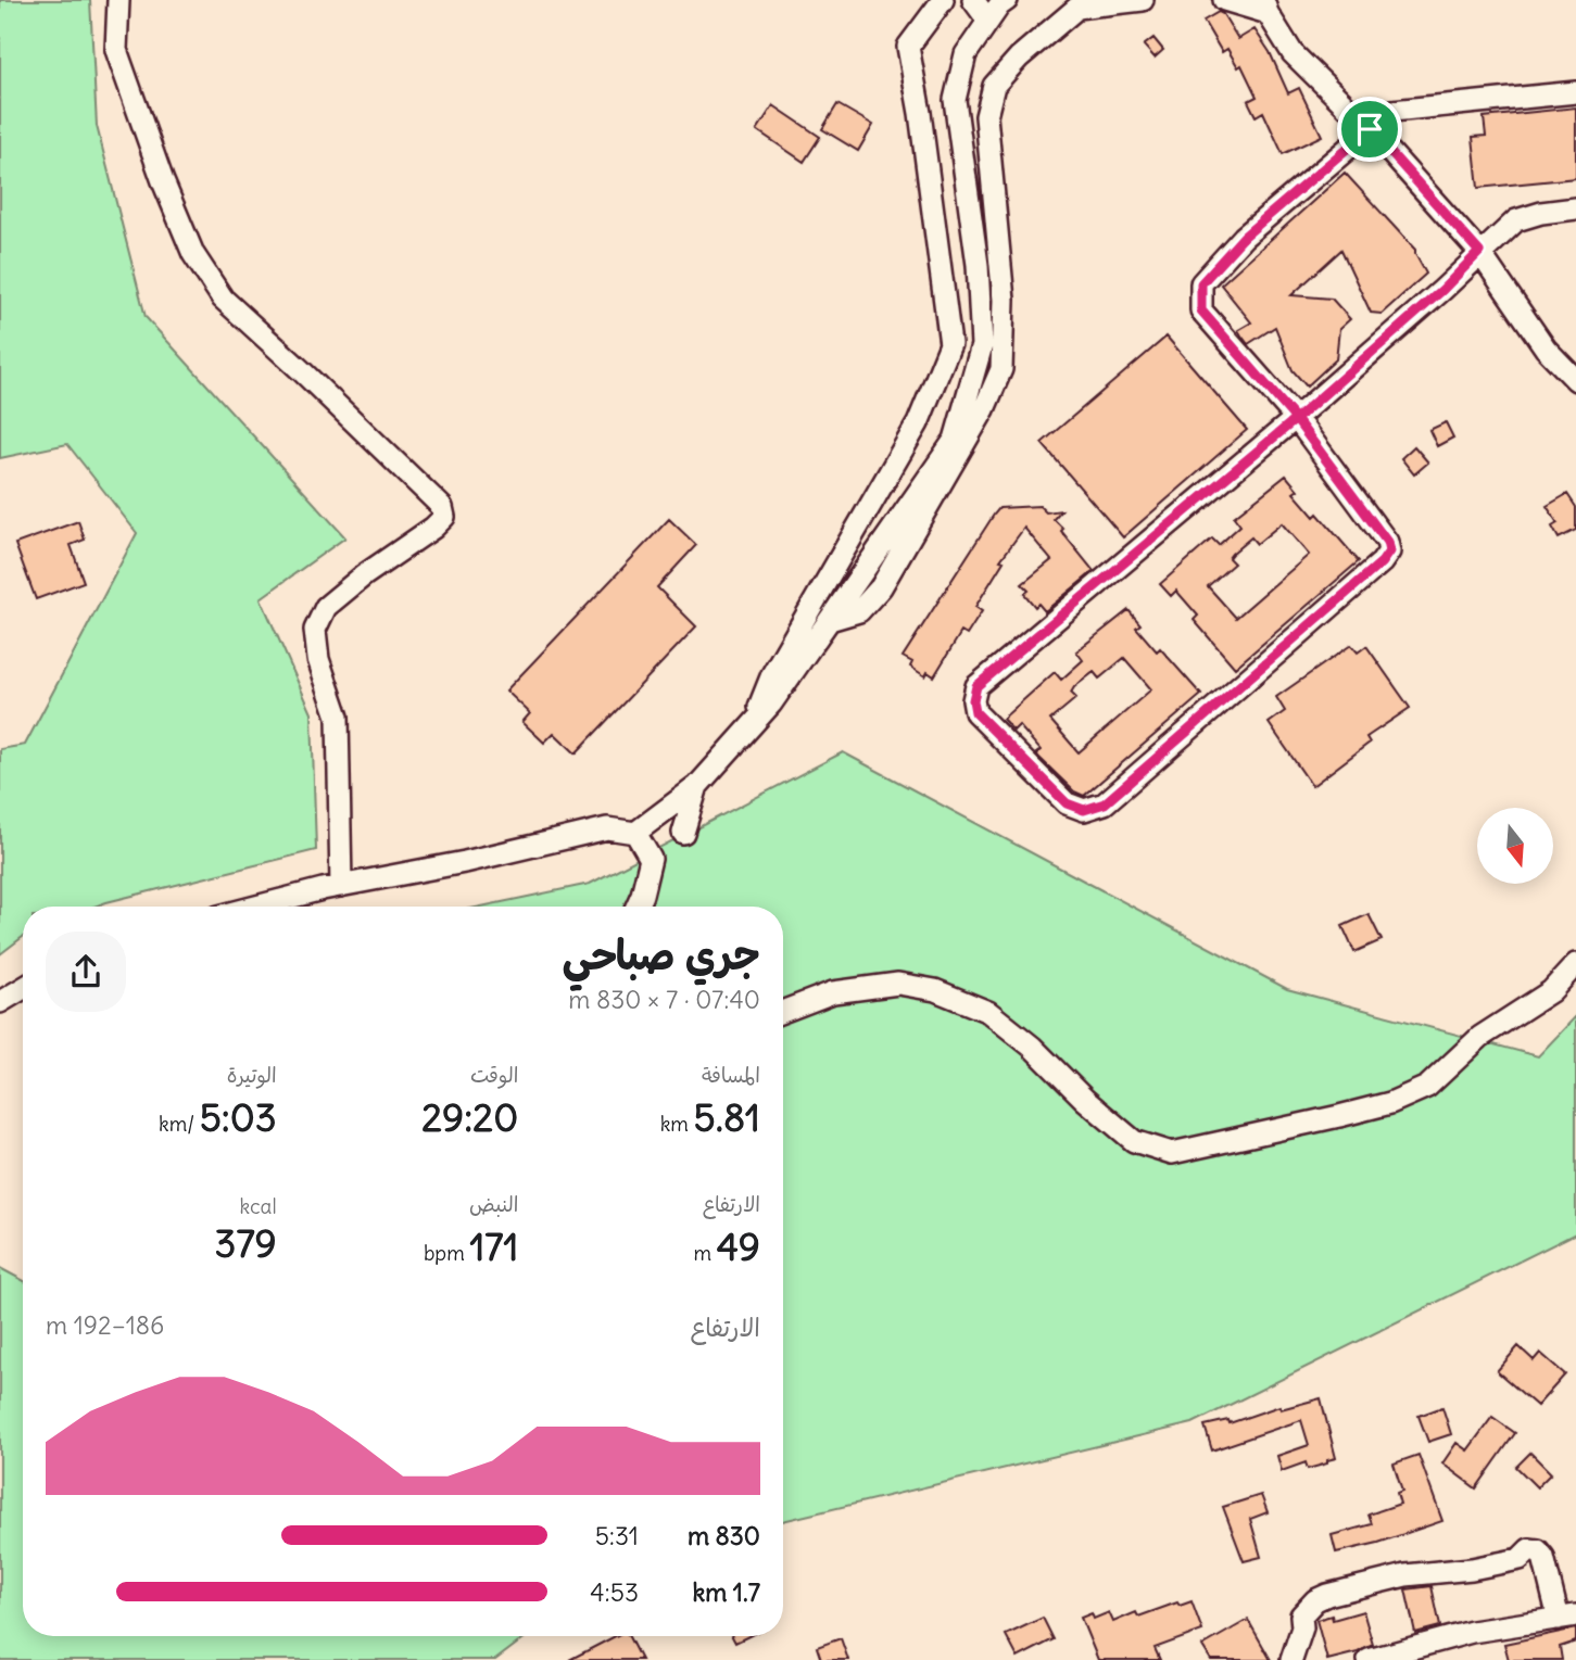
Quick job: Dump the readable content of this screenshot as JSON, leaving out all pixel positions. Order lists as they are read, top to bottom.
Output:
{
  "north": "bottom",
  "page": {
    "heading": ["جري صباحي", "07:40 · 7 × 830 m"],
    "stats": [
      ["المسافة", "5.81 km"],
      ["الوقت", "29:20"],
      ["الوتيرة", "5:03 /km"],
      ["الارتفاع", "49 m"],
      ["النبض", "171 bpm"],
      ["kcal", "379"]
    ],
    "chart": ["الارتفاع", "186–192 m"],
    "list": [
      {
        "name": "830 m",
        "note": "5:31"
      },
      {
        "name": "1.7 km",
        "note": "4:53"
      }
    ]
  }
}
